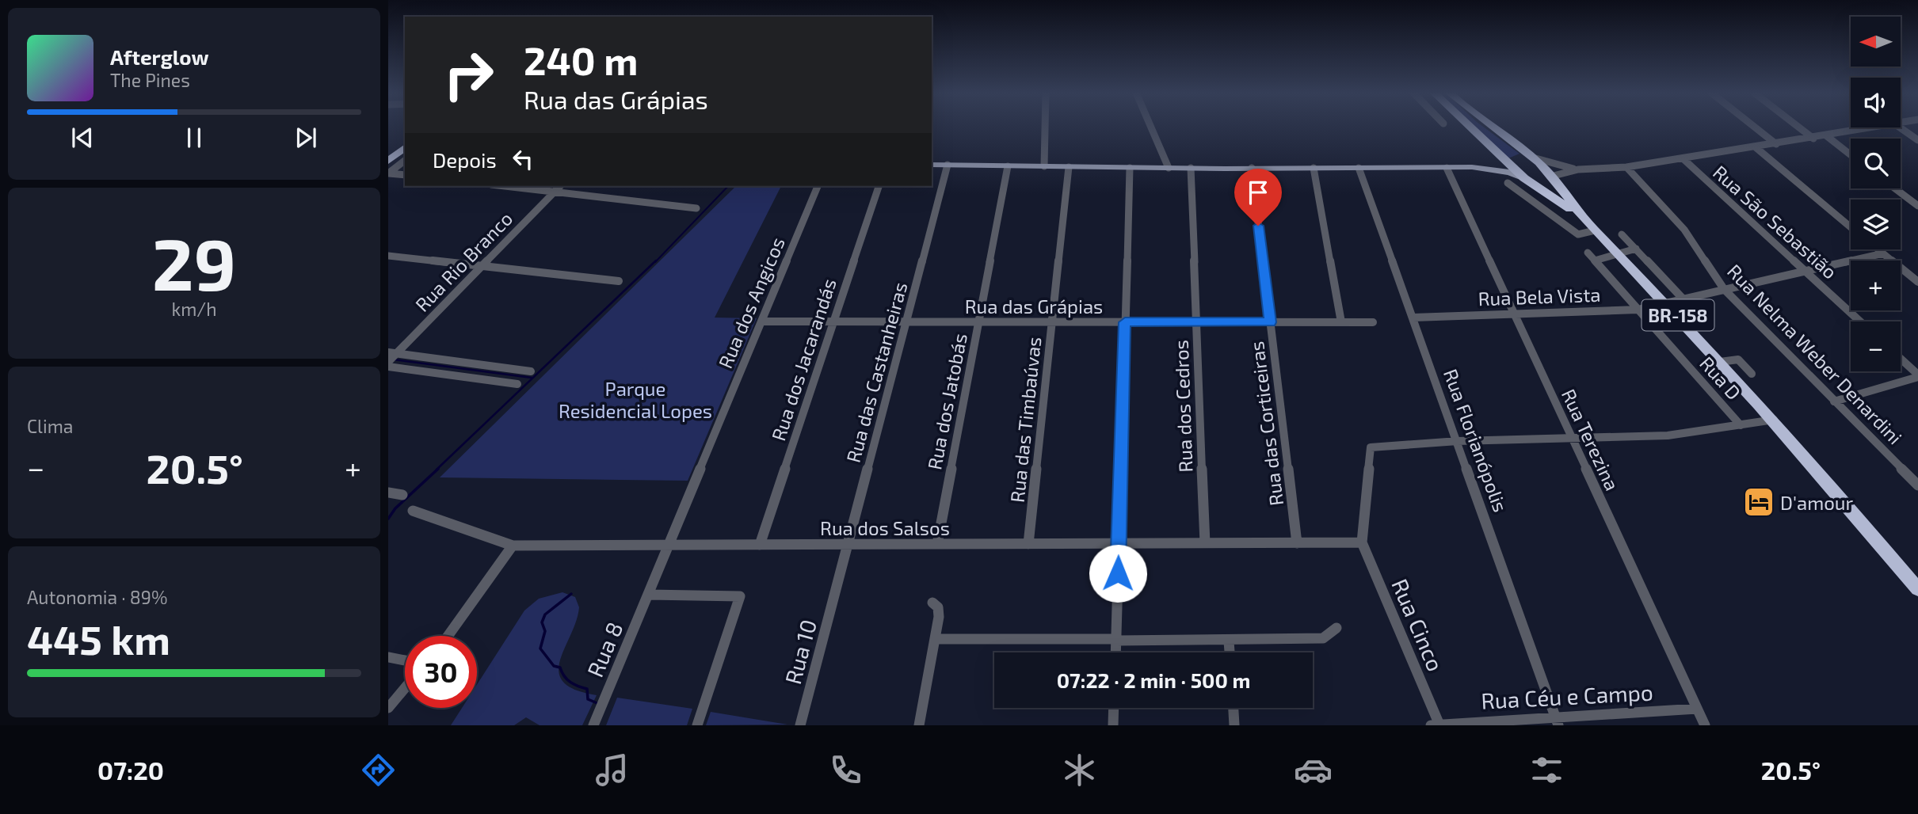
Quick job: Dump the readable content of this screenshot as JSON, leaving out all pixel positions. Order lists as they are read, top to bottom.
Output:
{
  "streets": {
    "highway": ["BR-158"],
    "street": [
      "Rua São Sebastião",
      "Rua Rio Branco",
      "Rua Bela Vista",
      "Rua dos Angicos",
      "Rua das Grápias",
      "Rua Nelma Weber Denardini",
      "Rua dos Jacarandás",
      "Rua das Castanheiras",
      "Rua D",
      "Rua dos Jatobás",
      "Rua dos Cedros",
      "Rua das Timbaúvas",
      "Rua das Corticeiras",
      "Rua Terezina",
      "Rua Florianópolis",
      "Rua dos Salsos",
      "Rua Cinco",
      "Rua 8",
      "Rua 10",
      "Rua Céu e Campo"
    ]
  },
  "crossings": [
    ["Rua São Sebastião", "Rua Bela Vista"],
    ["Rua Bela Vista", "BR-158"],
    ["Rua Bela Vista", "Rua Nelma Weber Denardini"],
    ["Rua Bela Vista", "Rua D"],
    ["Rua Bela Vista", "Rua Terezina"],
    ["Rua Bela Vista", "Rua Florianópolis"],
    ["Rua dos Angicos", "Rua das Grápias"],
    ["Rua dos Angicos", "Rua dos Salsos"],
    ["Rua dos Angicos", "Rua 8"],
    ["Rua das Grápias", "Rua dos Jacarandás"],
    ["Rua das Grápias", "Rua das Castanheiras"],
    ["Rua das Grápias", "Rua dos Jatobás"],
    ["Rua das Grápias", "Rua dos Cedros"],
    ["Rua das Grápias", "Rua das Timbaúvas"],
    ["Rua das Grápias", "Rua das Corticeiras"],
    ["Rua dos Jacarandás", "Rua dos Salsos"],
    ["Rua das Castanheiras", "Rua dos Salsos"],
    ["Rua das Castanheiras", "Rua 10"],
    ["Rua dos Jatobás", "Rua dos Salsos"],
    ["Rua dos Cedros", "Rua dos Salsos"],
    ["Rua das Timbaúvas", "Rua dos Salsos"],
    ["Rua das Corticeiras", "Rua dos Salsos"],
    ["Rua Terezina", "Rua Céu e Campo"],
    ["Rua Florianópolis", "Rua Céu e Campo"],
    ["Rua dos Salsos", "Rua Cinco"],
    ["Rua Cinco", "Rua Céu e Campo"]
  ],
  "parks": ["Parque Residencial Lopes"],
  "places": {
    "hotel": ["D'amour"]
  },
  "north": "left",
  "page": {
    "map_buttons": ["+", "−"],
    "turn": ["240 m", "Rua das Grápias"],
    "song": ["Afterglow", "The Pines"],
    "then": "Depois",
    "tile": [
      ["29", "km/h"],
      "Clima",
      ["Autonomia · 89%", "445 km"]
    ],
    "heat": ["−", "20.5°", "+"],
    "limit": "30",
    "trip": "07:22 · 2 min · 500 m",
    "tabs": ["07:20", "20.5°"]
  }
}
